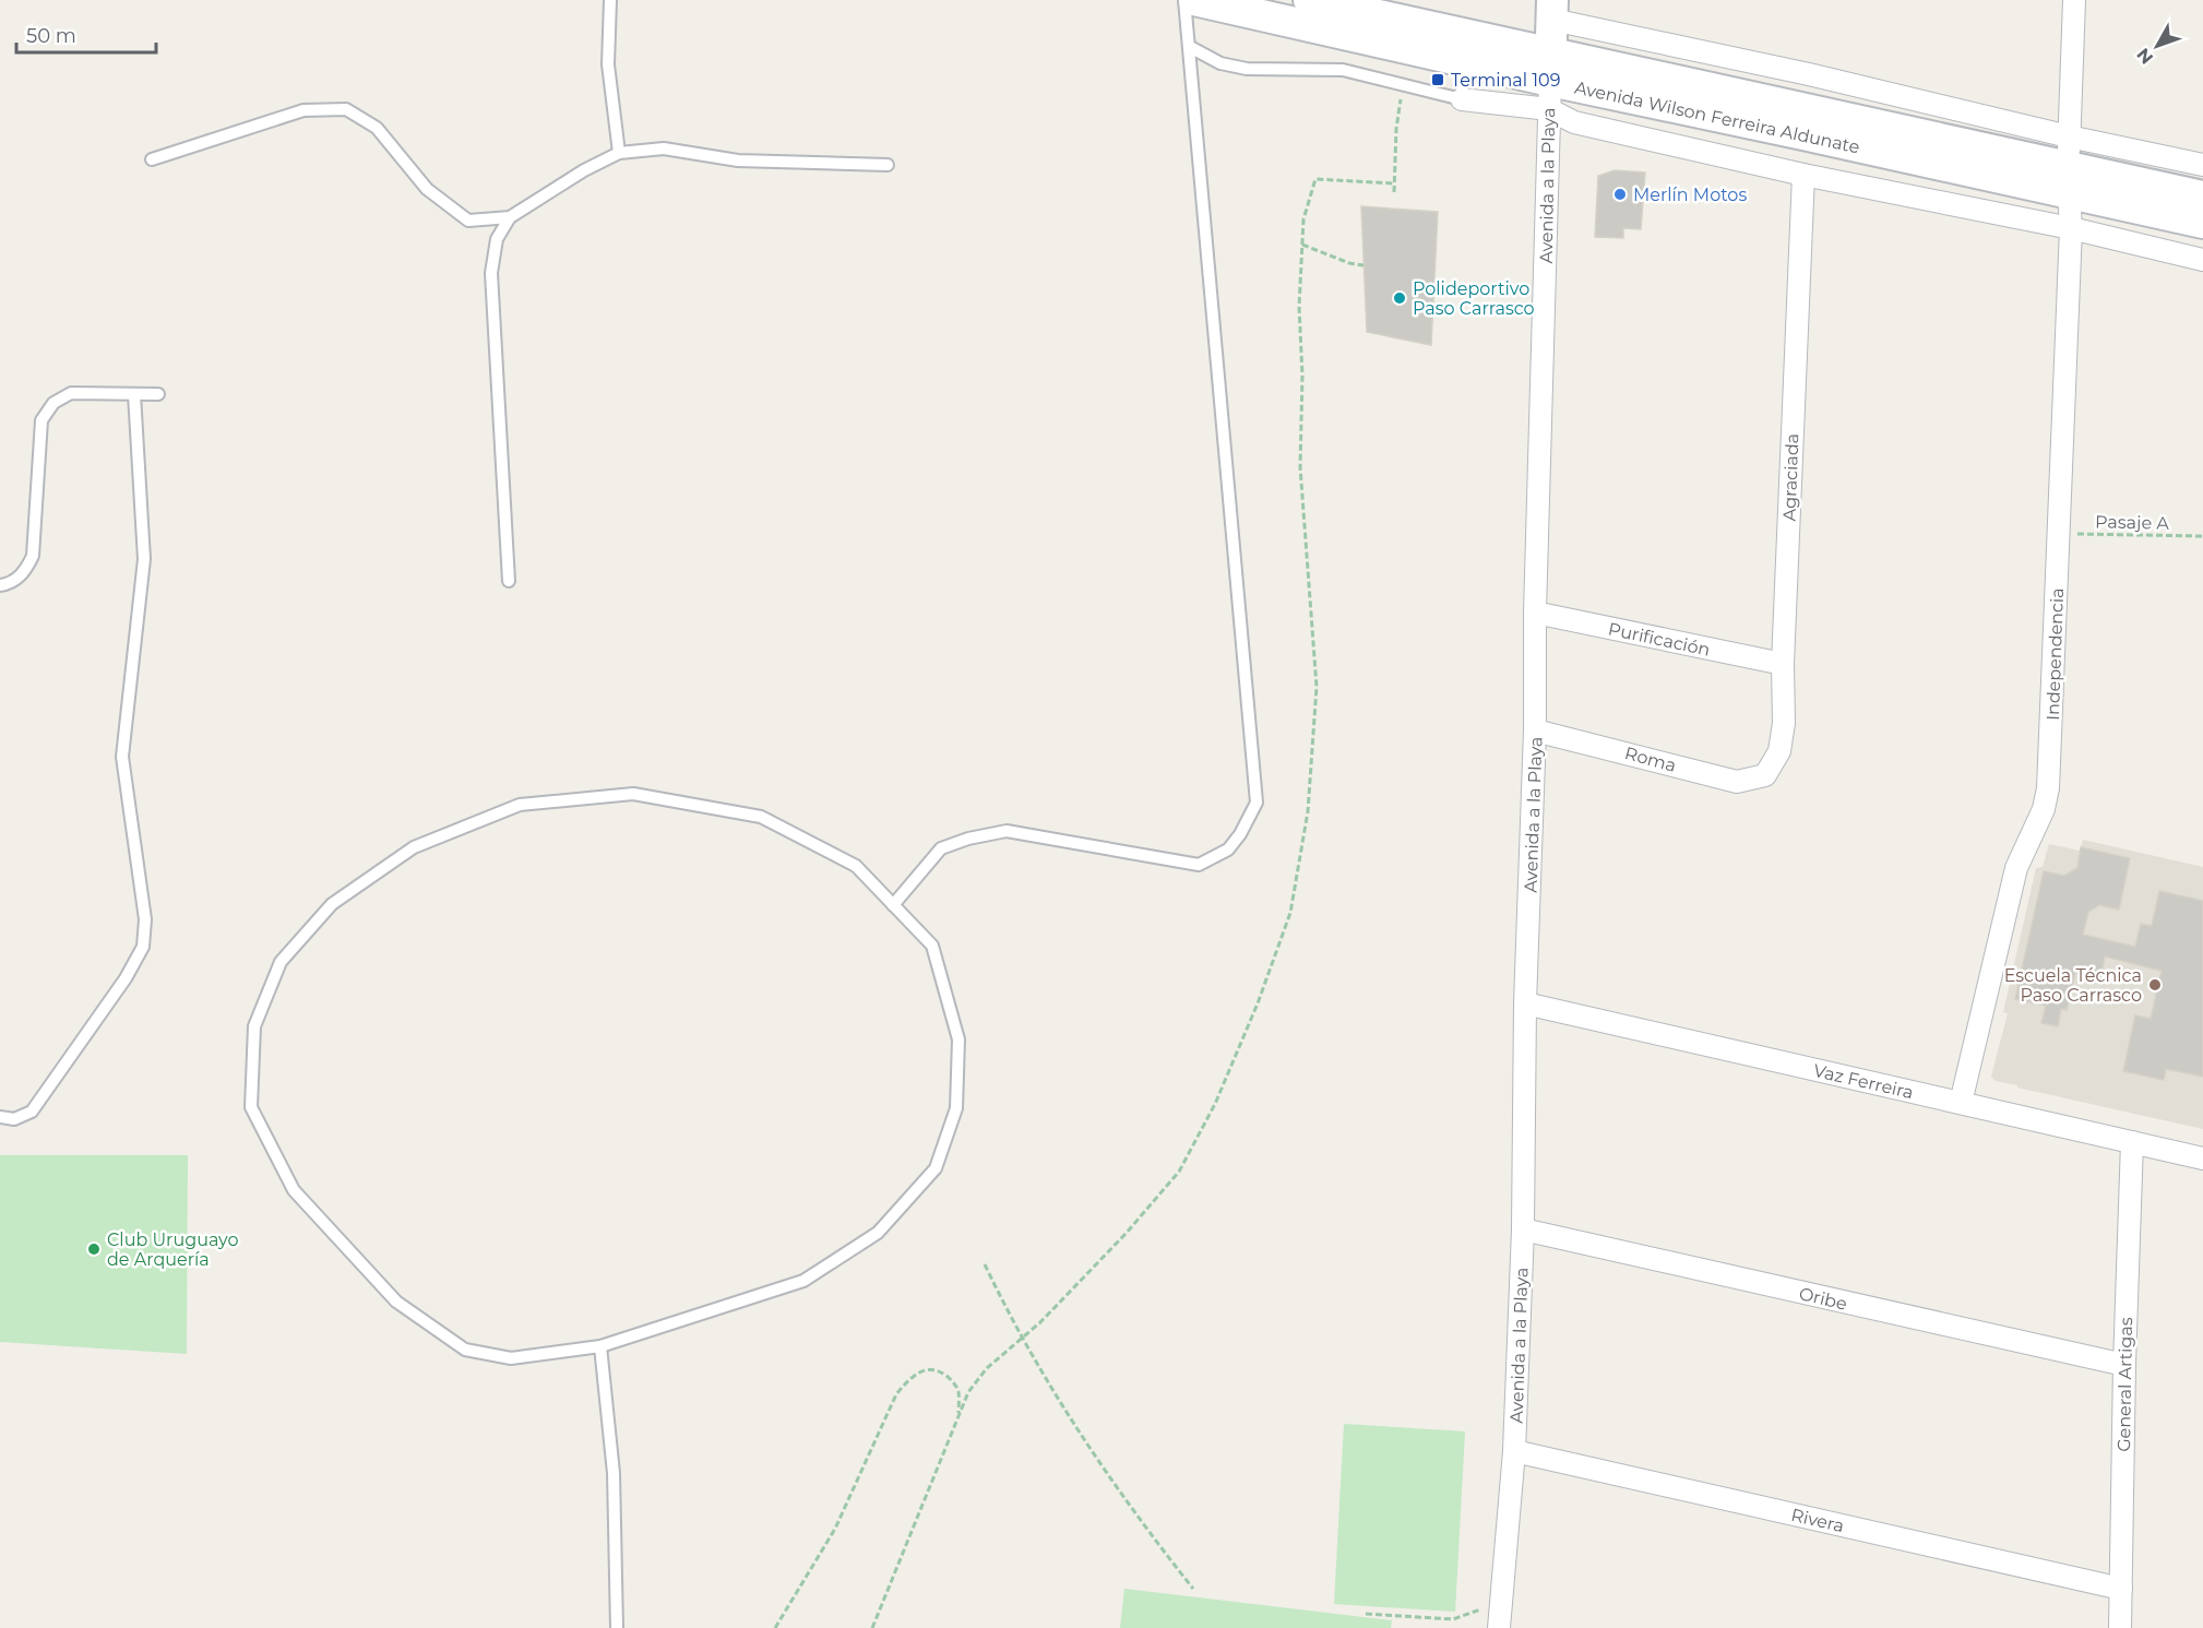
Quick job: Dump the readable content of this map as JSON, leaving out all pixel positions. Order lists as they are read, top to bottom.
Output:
{
  "streets": {
    "main road": ["Avenida Wilson Ferreira Aldunate", "Avenida a la Playa"],
    "street": [
      "Agraciada",
      "Purificación",
      "Independencia",
      "Roma",
      "Vaz Ferreira",
      "Oribe",
      "General Artigas",
      "Rivera"
    ],
    "path": ["Pasaje A"]
  },
  "crossings": [
    ["Avenida Wilson Ferreira Aldunate", "Avenida a la Playa"],
    ["Avenida Wilson Ferreira Aldunate", "Agraciada"],
    ["Avenida Wilson Ferreira Aldunate", "Independencia"],
    ["Avenida a la Playa", "Purificación"],
    ["Avenida a la Playa", "Roma"],
    ["Avenida a la Playa", "Vaz Ferreira"],
    ["Avenida a la Playa", "Oribe"],
    ["Avenida a la Playa", "Rivera"],
    ["Agraciada", "Purificación"],
    ["Agraciada", "Roma"],
    ["Pasaje A", "Independencia"],
    ["Independencia", "Vaz Ferreira"],
    ["Vaz Ferreira", "General Artigas"],
    ["Oribe", "General Artigas"],
    ["General Artigas", "Rivera"]
  ],
  "places": {
    "transit": ["Terminal 109"],
    "other": [
      "Merlín Motos",
      "Polideportivo Paso Carrasco",
      "Escuela Técnica Paso Carrasco",
      "Club Uruguayo de Arquería"
    ]
  },
  "scale_bar": "50 m",
  "north": "bottom left"
}
